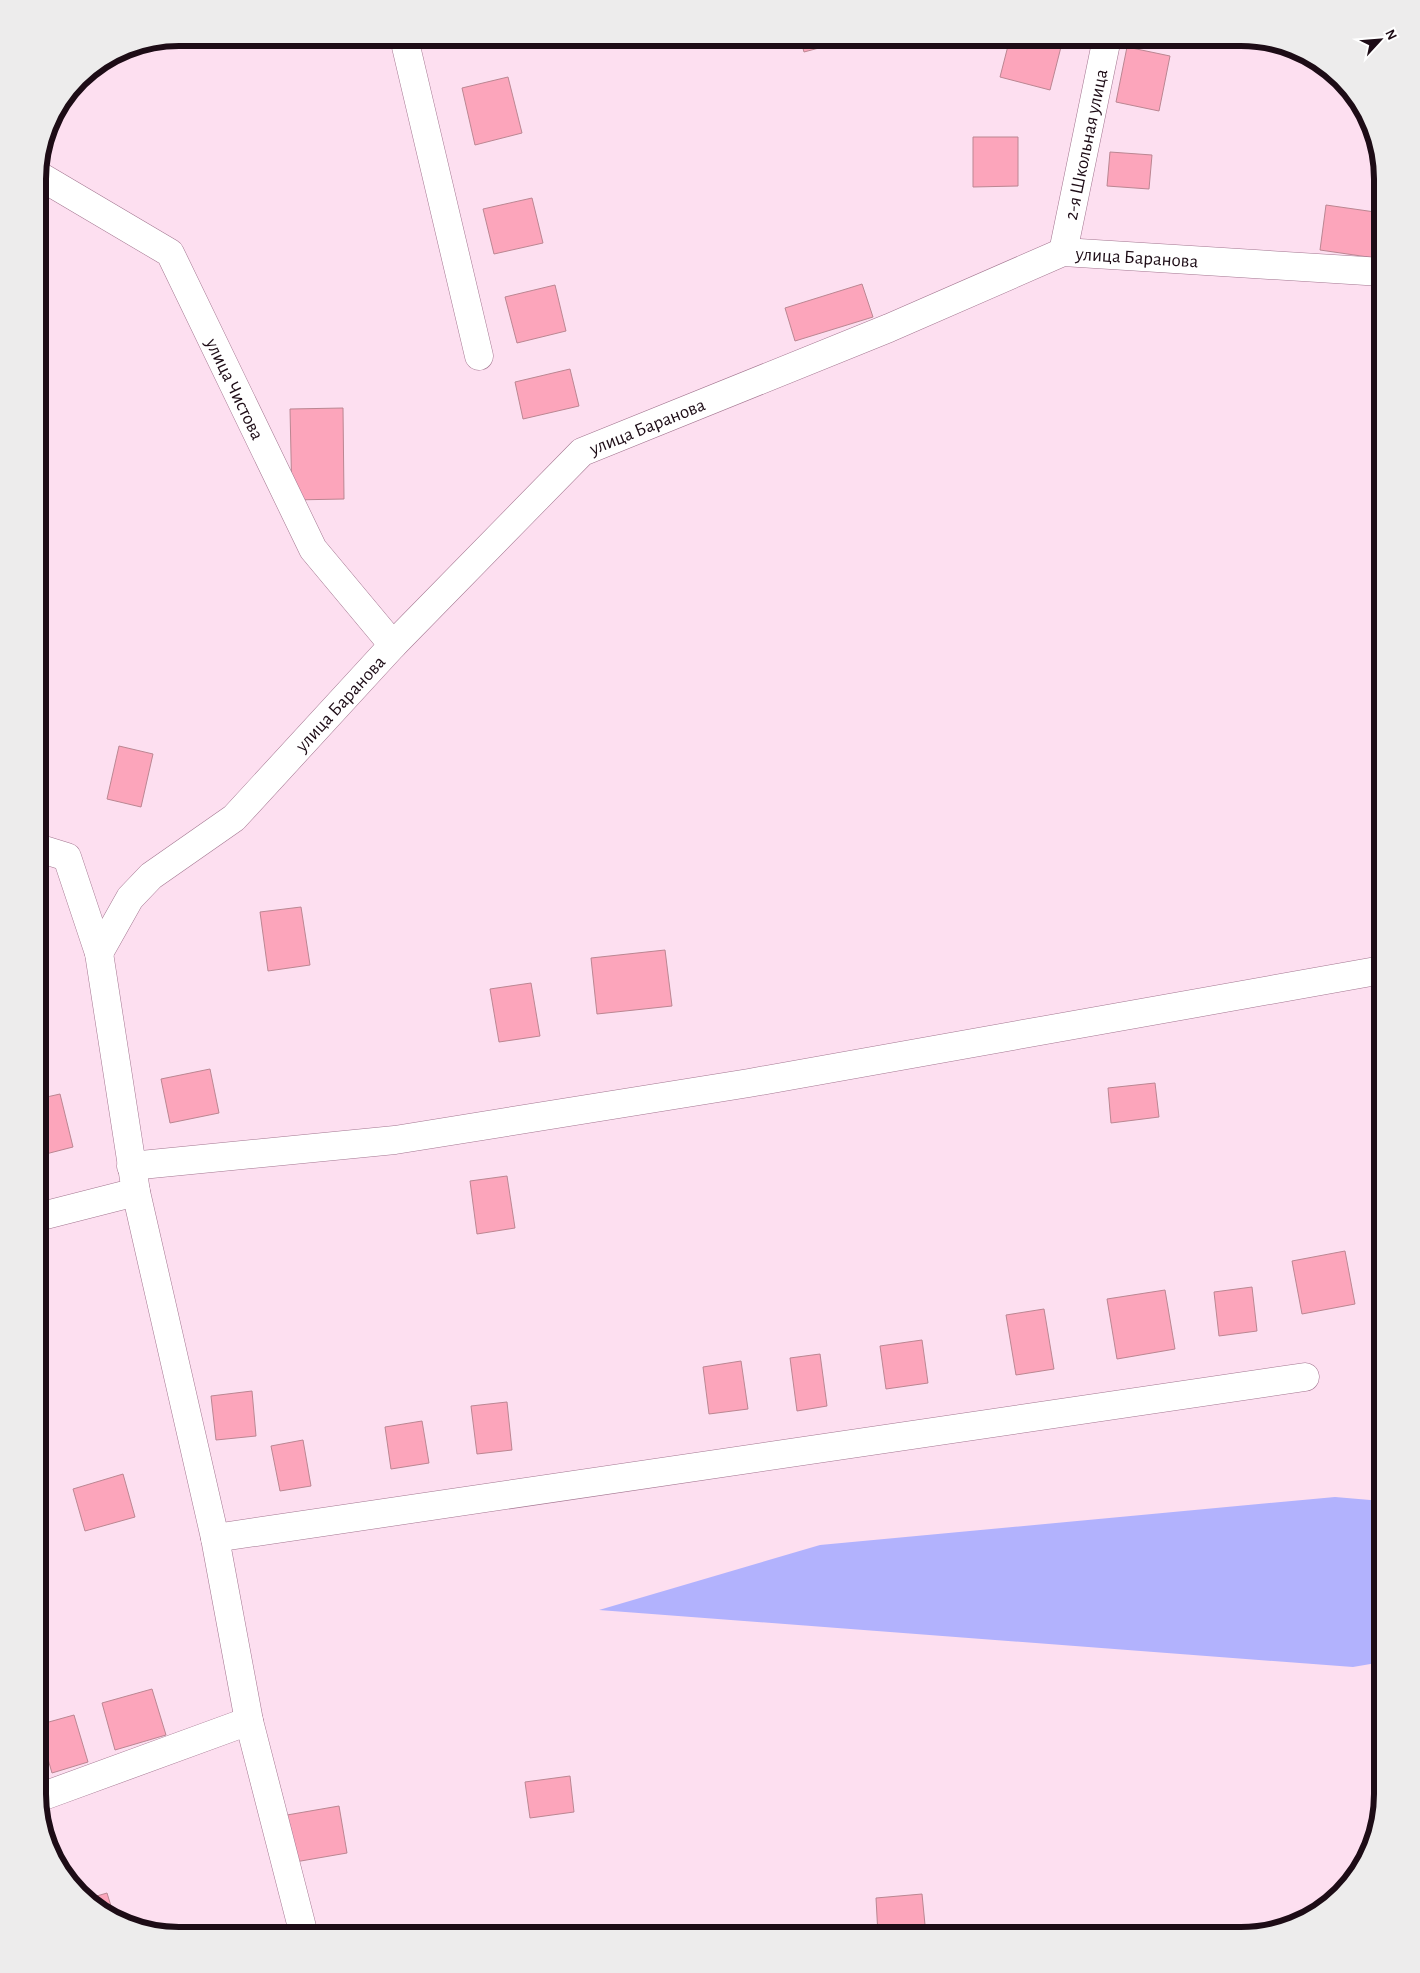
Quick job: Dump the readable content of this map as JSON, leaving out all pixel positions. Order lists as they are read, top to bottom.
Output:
{
  "streets": {
    "street": ["2-я Школьная улица", "улица Баранова", "улица Чистова"]
  },
  "crossings": [
    ["2-я Школьная улица", "улица Баранова"],
    ["улица Баранова", "улица Чистова"]
  ],
  "north": "top right"
}
